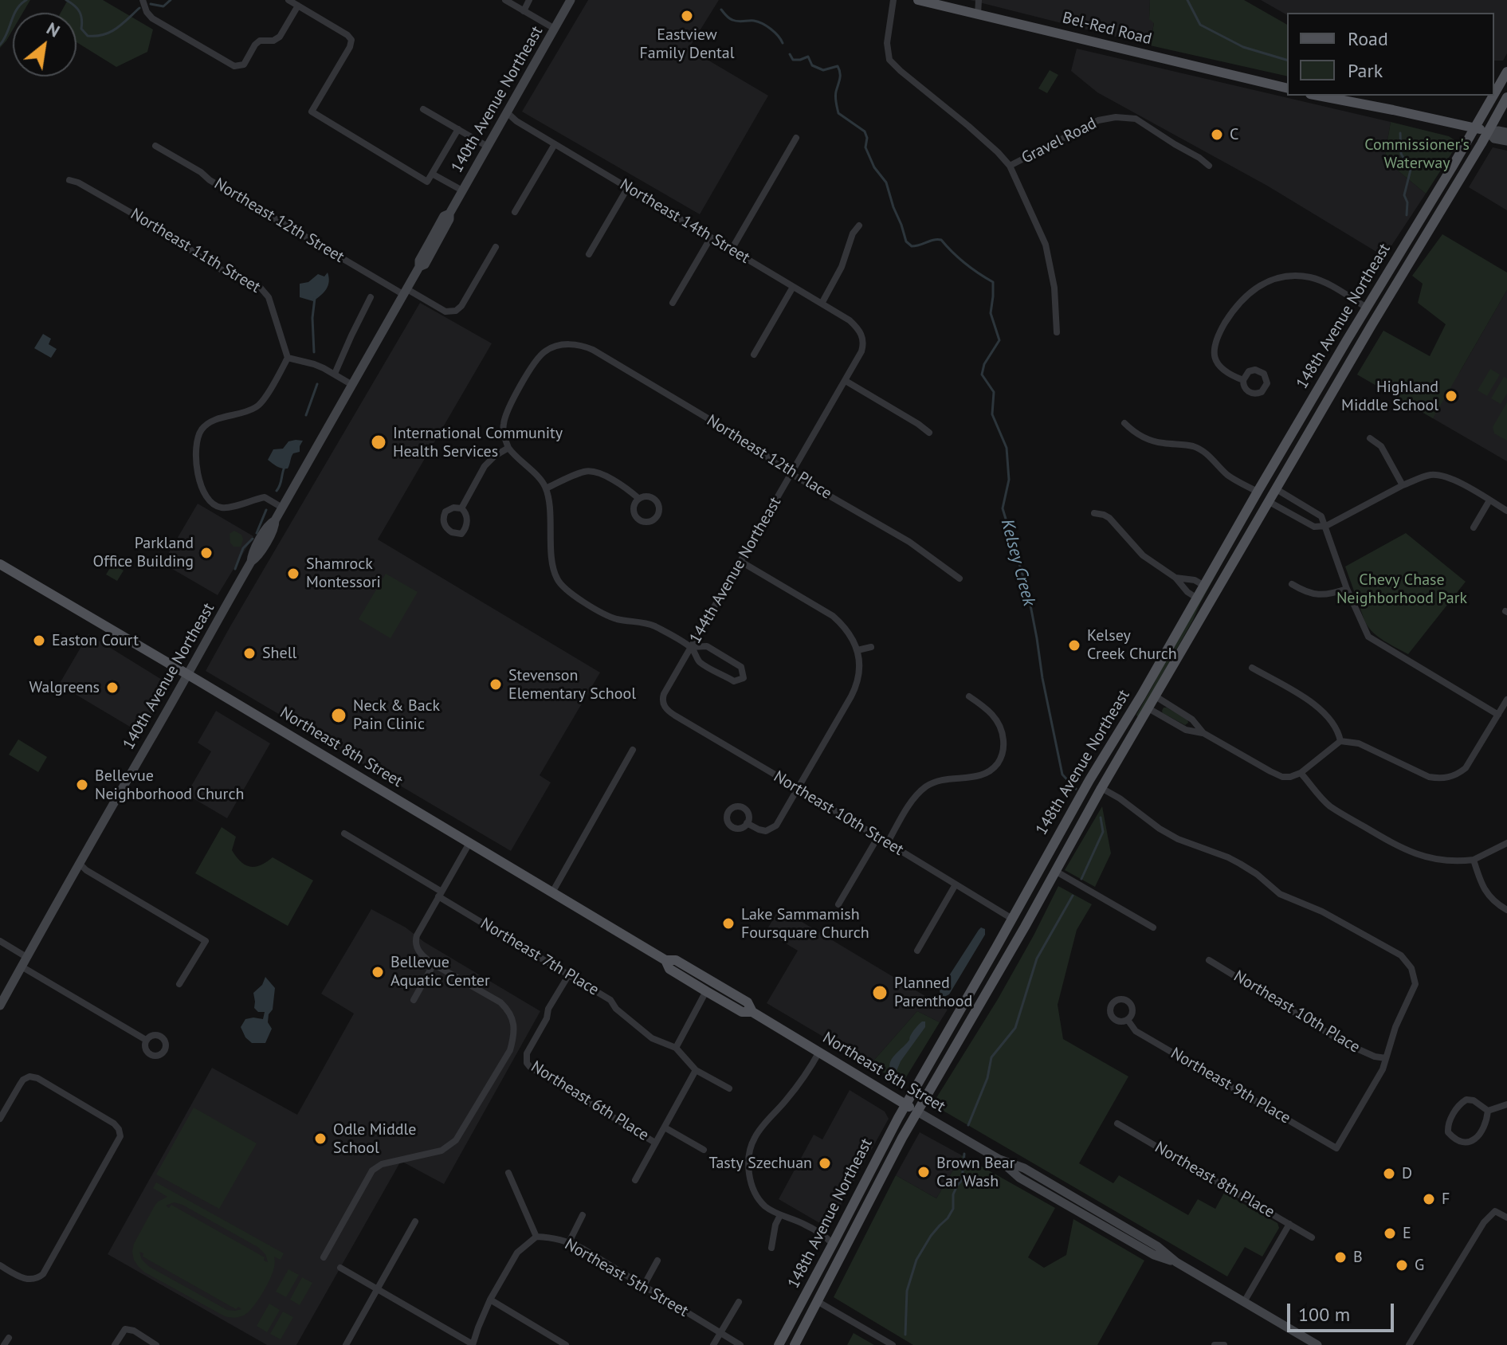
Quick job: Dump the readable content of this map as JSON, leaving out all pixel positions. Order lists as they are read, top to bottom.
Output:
{
  "streets": {
    "main road": [
      "Bel-Red Road",
      "140th Avenue Northeast",
      "148th Avenue Northeast",
      "Northeast 8th Street"
    ],
    "street": [
      "Gravel Road",
      "Northeast 12th Street",
      "Northeast 14th Street",
      "Northeast 11th Street",
      "Northeast 12th Place",
      "144th Avenue Northeast",
      "Northeast 10th Street",
      "Northeast 7th Place",
      "Northeast 10th Place",
      "Northeast 9th Place",
      "Northeast 6th Place",
      "Northeast 8th Place",
      "Northeast 5th Street"
    ]
  },
  "crossings": [
    ["140th Avenue Northeast", "Northeast 12th Street"],
    ["140th Avenue Northeast", "Northeast 14th Street"],
    ["140th Avenue Northeast", "Northeast 8th Street"],
    ["Northeast 14th Street", "144th Avenue Northeast"],
    ["148th Avenue Northeast", "Northeast 8th Street"],
    ["148th Avenue Northeast", "Northeast 10th Street"],
    ["Northeast 12th Place", "144th Avenue Northeast"],
    ["144th Avenue Northeast", "Northeast 10th Street"],
    ["Northeast 7th Place", "Northeast 6th Place"],
    ["Northeast 10th Place", "Northeast 9th Place"]
  ],
  "water": ["Kelsey Creek"],
  "parks": ["Commissioner's Waterway", "Chevy Chase Neighborhood Park"],
  "places": [
    "Eastview Family Dental",
    "C",
    "Highland Middle School",
    "International Community Health Services",
    "Parkland Office Building",
    "Shamrock Montessori",
    "Easton Court",
    "Kelsey Creek Church",
    "Shell",
    "Stevenson Elementary School",
    "Walgreens",
    "Neck & Back Pain Clinic",
    "Bellevue Neighborhood Church",
    "Lake Sammamish Foursquare Church",
    "Bellevue Aquatic Center",
    "Planned Parenthood",
    "Odle Middle School",
    "Tasty Szechuan",
    "Brown Bear Car Wash",
    "D",
    "F",
    "E",
    "B",
    "G"
  ],
  "legend": ["Road", "Park"],
  "scale_bar": "100 m",
  "north": "top right"
}
